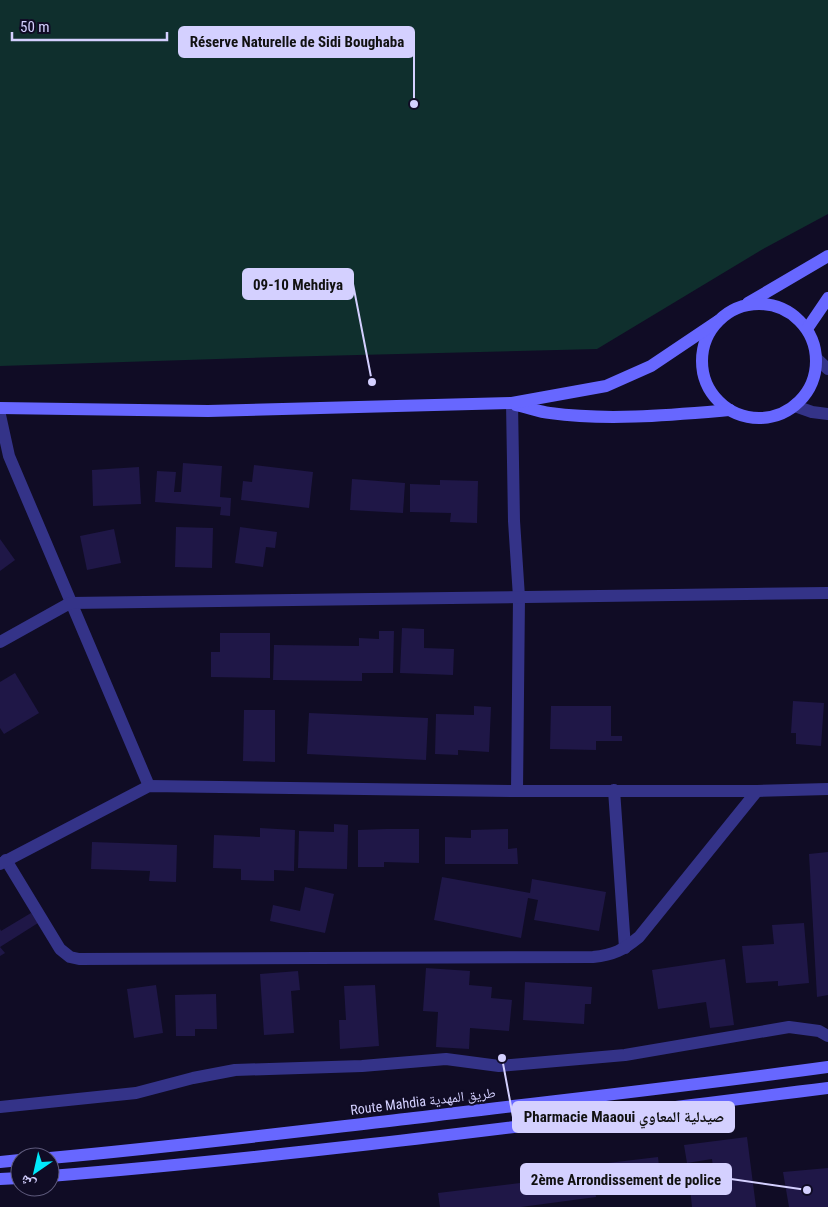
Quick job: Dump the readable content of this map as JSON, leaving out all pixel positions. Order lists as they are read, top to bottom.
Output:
{
  "streets": {
    "street": ["Route Mahdia طريق المهدية"]
  },
  "places": [
    "Réserve Naturelle de Sidi Boughaba",
    "09-10 Mehdiya",
    "Pharmacie Maaoui صيدلية المعاوي",
    "2ème Arrondissement de police"
  ],
  "scale_bar": "50 m",
  "north": "bottom left"
}
